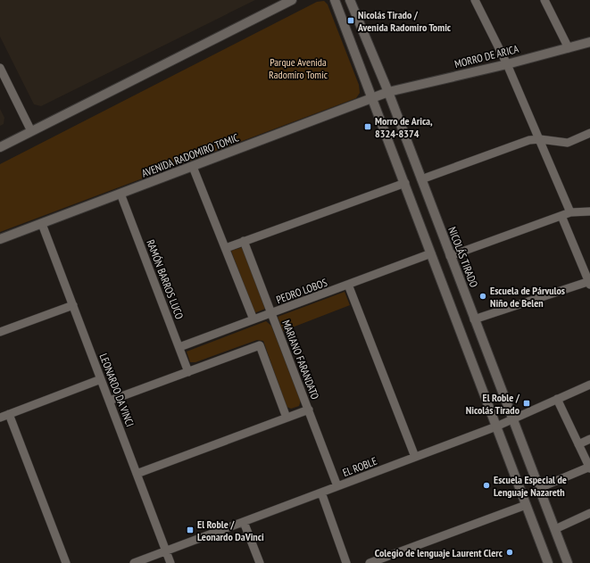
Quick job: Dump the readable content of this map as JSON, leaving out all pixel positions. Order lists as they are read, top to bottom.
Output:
{
  "streets": {
    "main road": ["MORRO DE ARICA", "AVENIDA RADOMIRO TOMIC", "NICOLÁS TIRADO"],
    "street": [
      "RAMÓN BARROS LUCO",
      "PEDRO LOBOS",
      "MARIANO FARANDATO",
      "LEONARDO DA VINCI",
      "EL ROBLE"
    ]
  },
  "crossings": [
    ["MORRO DE ARICA", "AVENIDA RADOMIRO TOMIC"],
    ["MORRO DE ARICA", "NICOLÁS TIRADO"],
    ["AVENIDA RADOMIRO TOMIC", "NICOLÁS TIRADO"],
    ["AVENIDA RADOMIRO TOMIC", "RAMÓN BARROS LUCO"],
    ["AVENIDA RADOMIRO TOMIC", "LEONARDO DA VINCI"],
    ["NICOLÁS TIRADO", "EL ROBLE"],
    ["RAMÓN BARROS LUCO", "PEDRO LOBOS"],
    ["PEDRO LOBOS", "MARIANO FARANDATO"],
    ["MARIANO FARANDATO", "EL ROBLE"],
    ["LEONARDO DA VINCI", "EL ROBLE"]
  ],
  "parks": ["Parque Avenida Radomiro Tomic"],
  "places": {
    "transit": [
      "Nicolás Tirado / Avenida Radomiro Tomic",
      "Morro de Arica, 8324-8374",
      "El Roble / Nicolás Tirado",
      "El Roble / Leonardo DaVinci"
    ],
    "other": ["Escuela de Párvulos Niño de Belen", "Escuela Especial de Lenguaje Nazareth", "Colegio de lenguaje Laurent Clerc"]
  }
}
